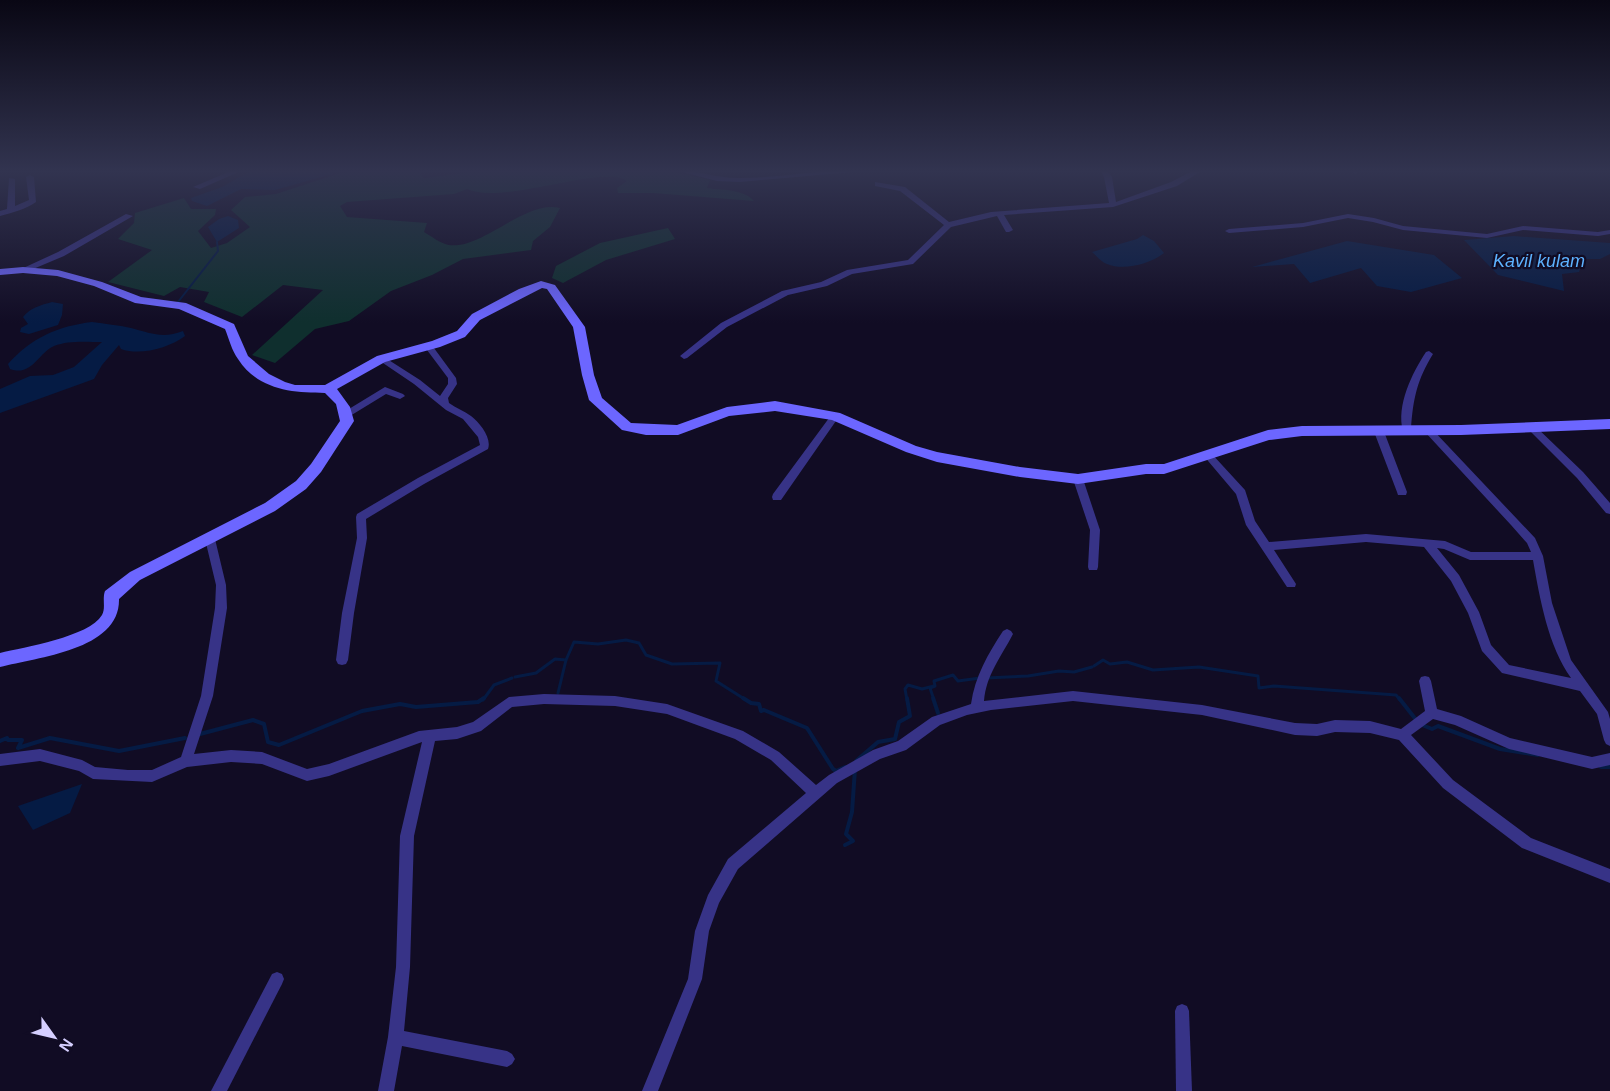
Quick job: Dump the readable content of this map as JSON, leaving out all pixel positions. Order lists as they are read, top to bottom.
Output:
{
  "water": ["Kavil kulam"],
  "north": "bottom right"
}
